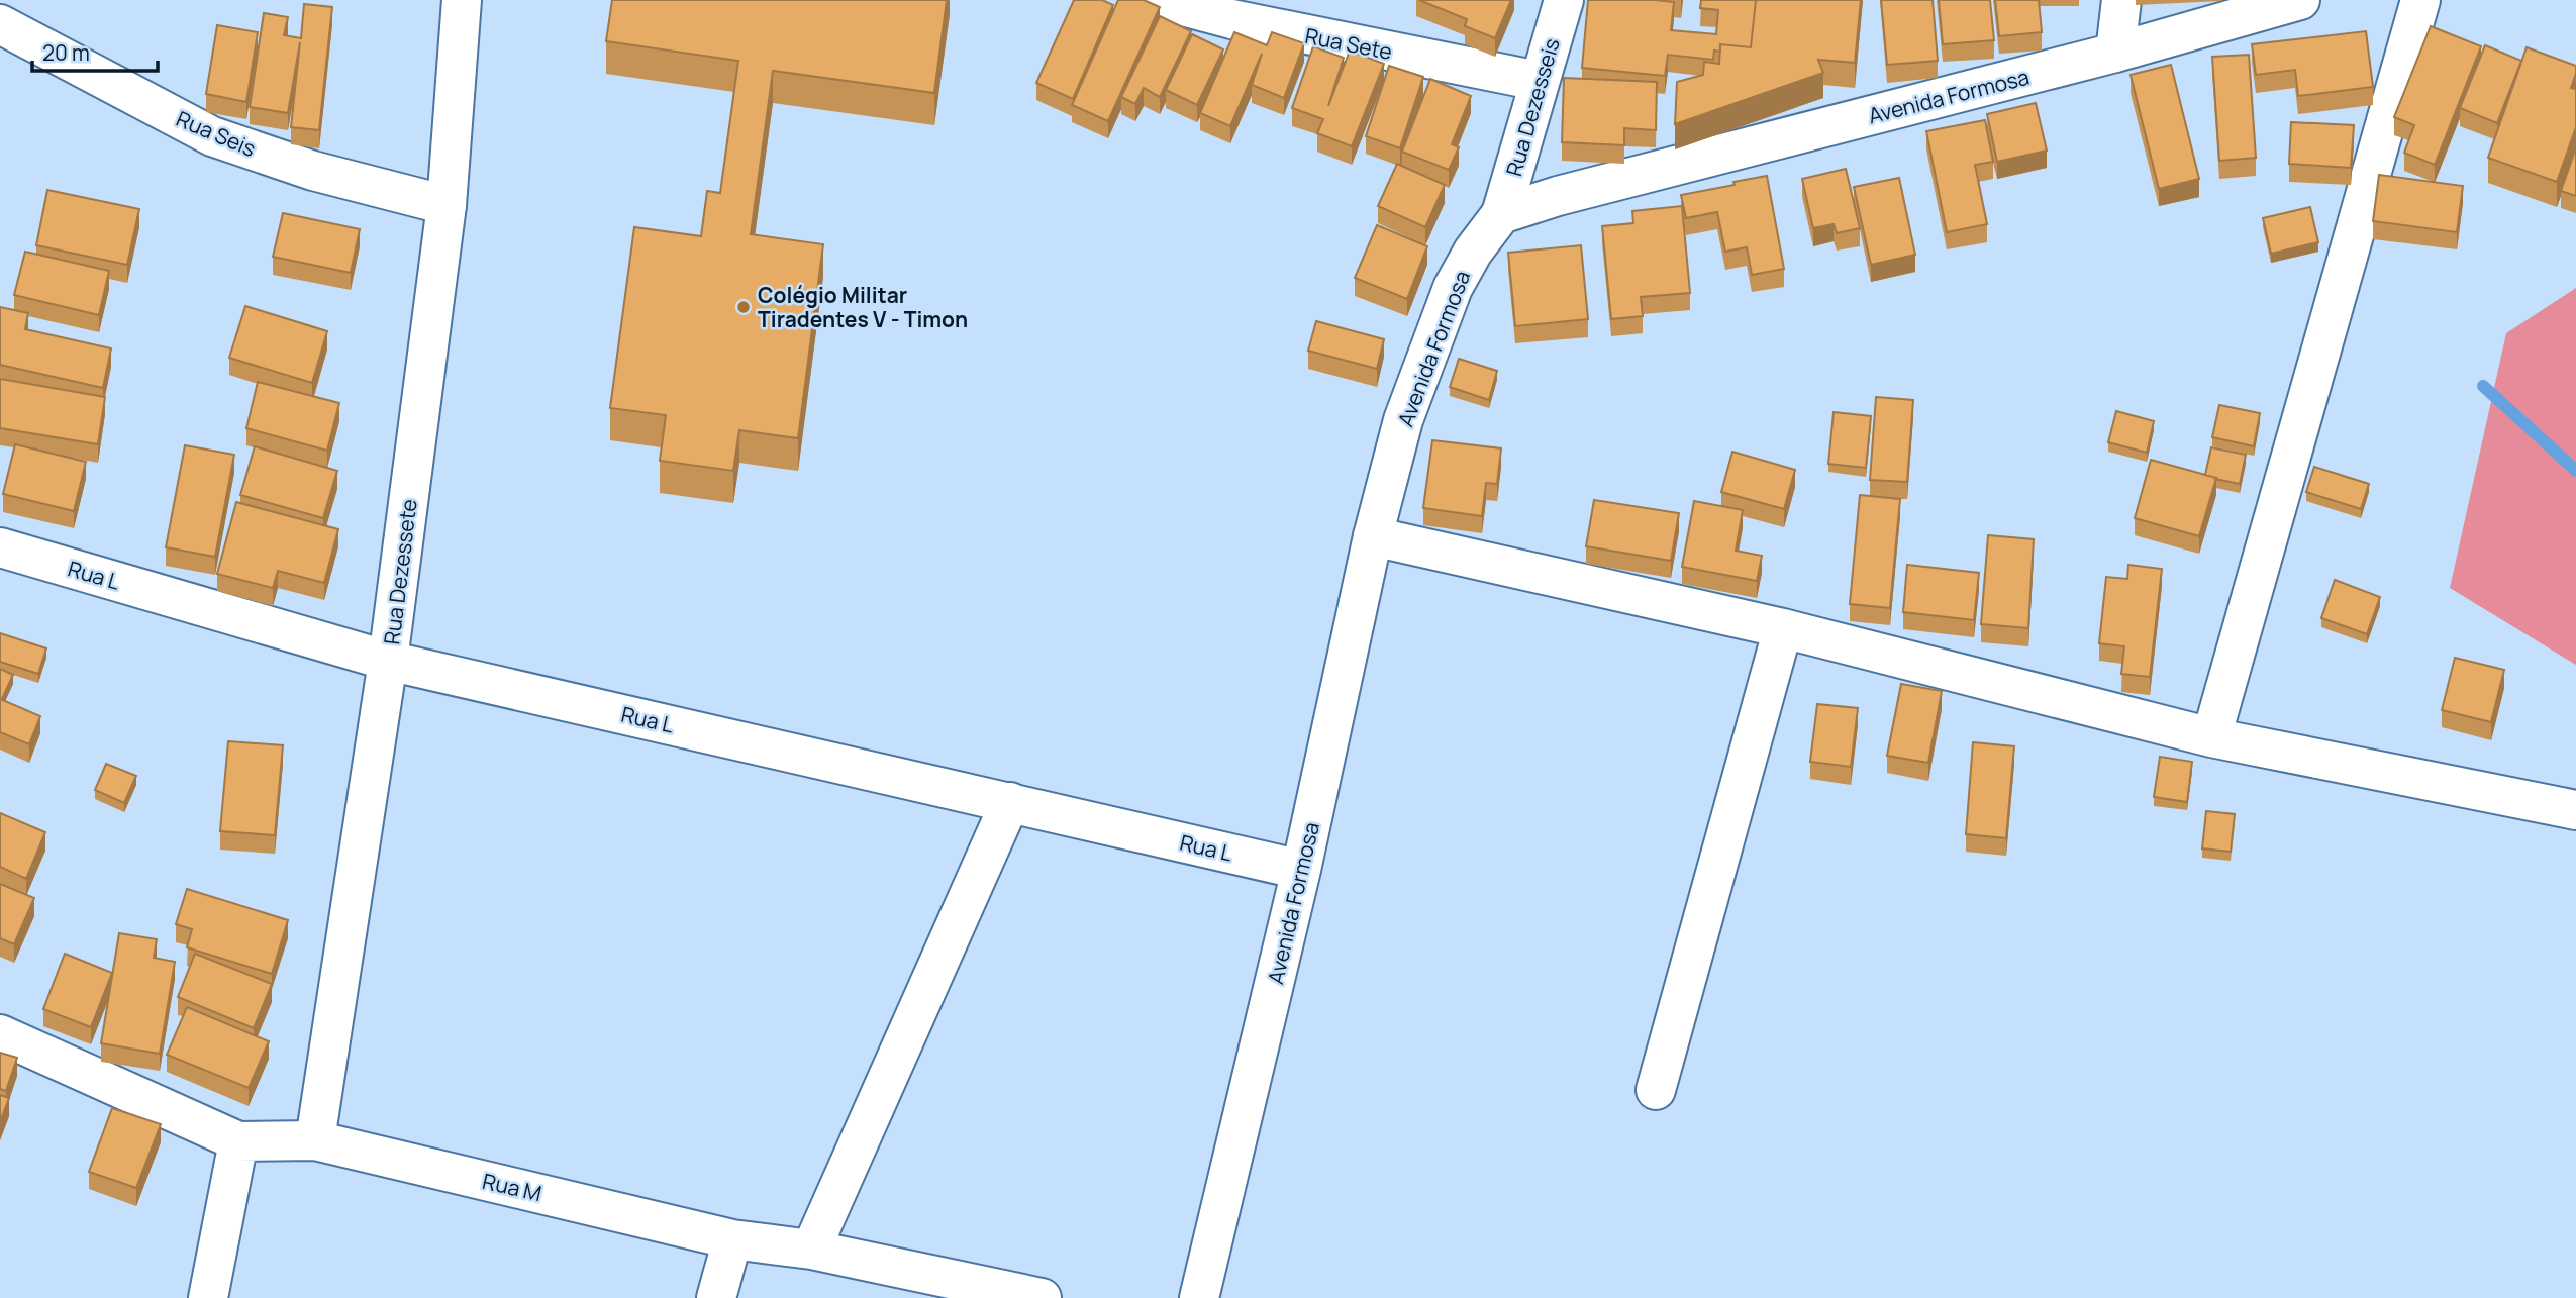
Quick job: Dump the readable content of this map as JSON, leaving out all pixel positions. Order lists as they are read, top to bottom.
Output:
{
  "streets": {
    "street": [
      "Rua Sete",
      "Avenida Formosa",
      "Rua Dezesseis",
      "Rua Seis",
      "Rua Dezessete",
      "Rua L",
      "Rua M"
    ]
  },
  "crossings": [
    ["Rua Sete", "Rua Dezesseis"],
    ["Avenida Formosa", "Rua Dezesseis"],
    ["Avenida Formosa", "Rua L"],
    ["Rua Seis", "Rua Dezessete"],
    ["Rua Dezessete", "Rua L"],
    ["Rua Dezessete", "Rua M"]
  ],
  "places": ["Colégio Militar Tiradentes V - Timon"],
  "scale_bar": "20 m"
}
